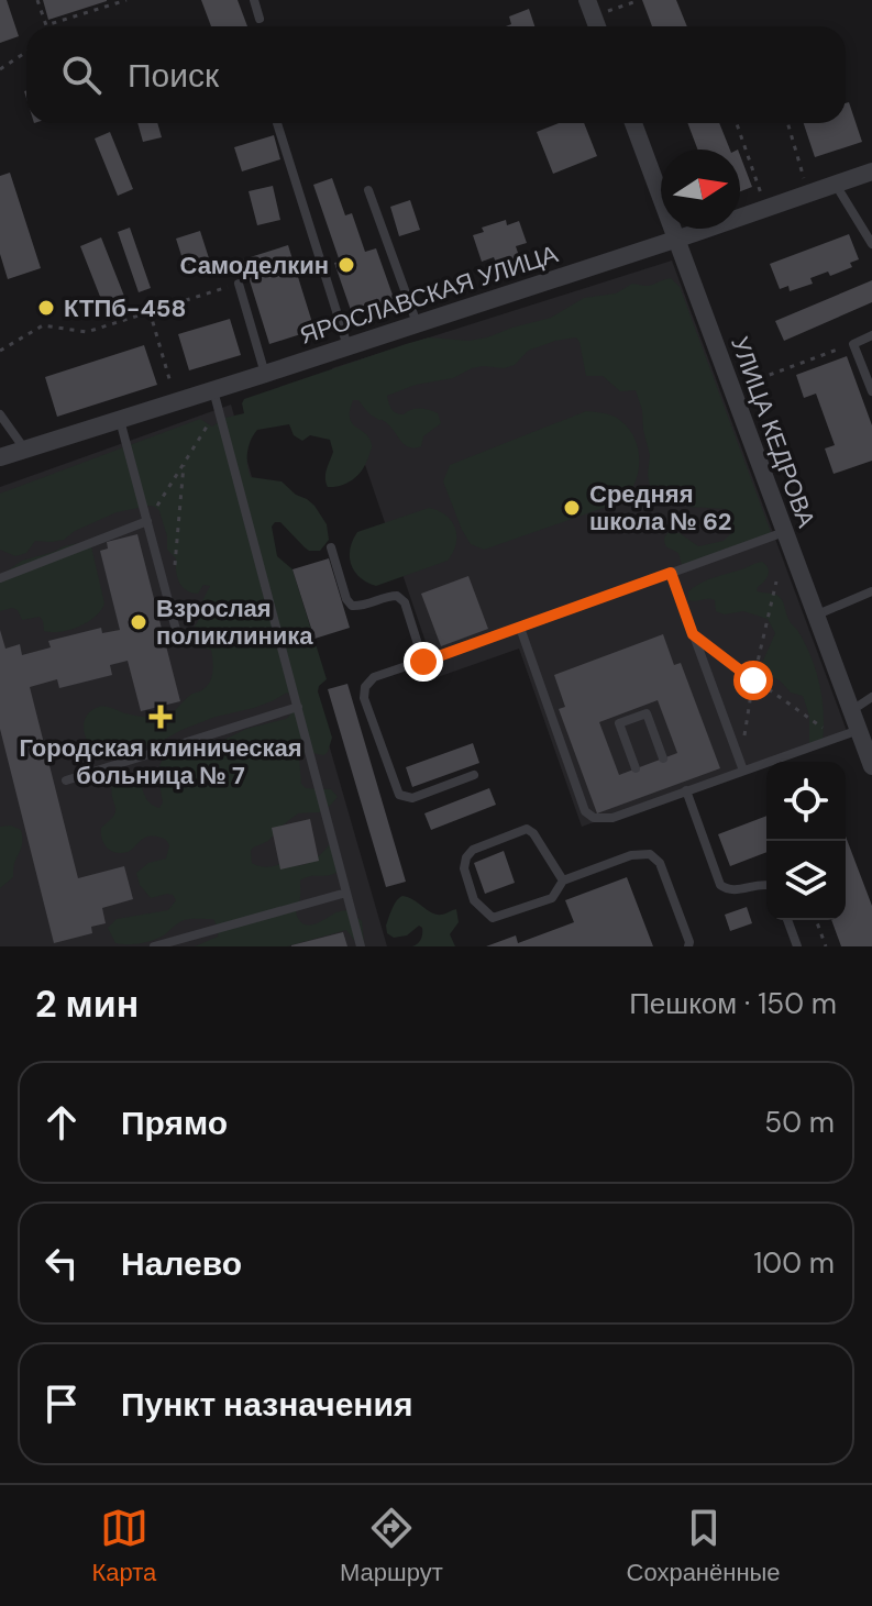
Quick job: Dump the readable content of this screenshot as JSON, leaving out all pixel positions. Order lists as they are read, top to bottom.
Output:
{
  "streets": {
    "street": ["ЯРОСЛАВСКАЯ УЛИЦА", "УЛИЦА КЕДРОВА"]
  },
  "crossings": [
    ["ЯРОСЛАВСКАЯ УЛИЦА", "УЛИЦА КЕДРОВА"]
  ],
  "places": {
    "other": [
      "Самоделкин",
      "КТПб-458",
      "Средняя школа № 62",
      "Взрослая поликлиника"
    ],
    "health": ["Городская клиническая больница № 7"]
  },
  "north": "right",
  "page": {
    "search": "Поиск",
    "heading": ["2 мин", "Пешком · 150 m"],
    "list": [
      ["Прямо", "50 m"],
      ["Налево", "100 m"],
      "Пункт назначения"
    ],
    "nav": ["Карта", "Маршрут", "Сохранённые"]
  }
}
